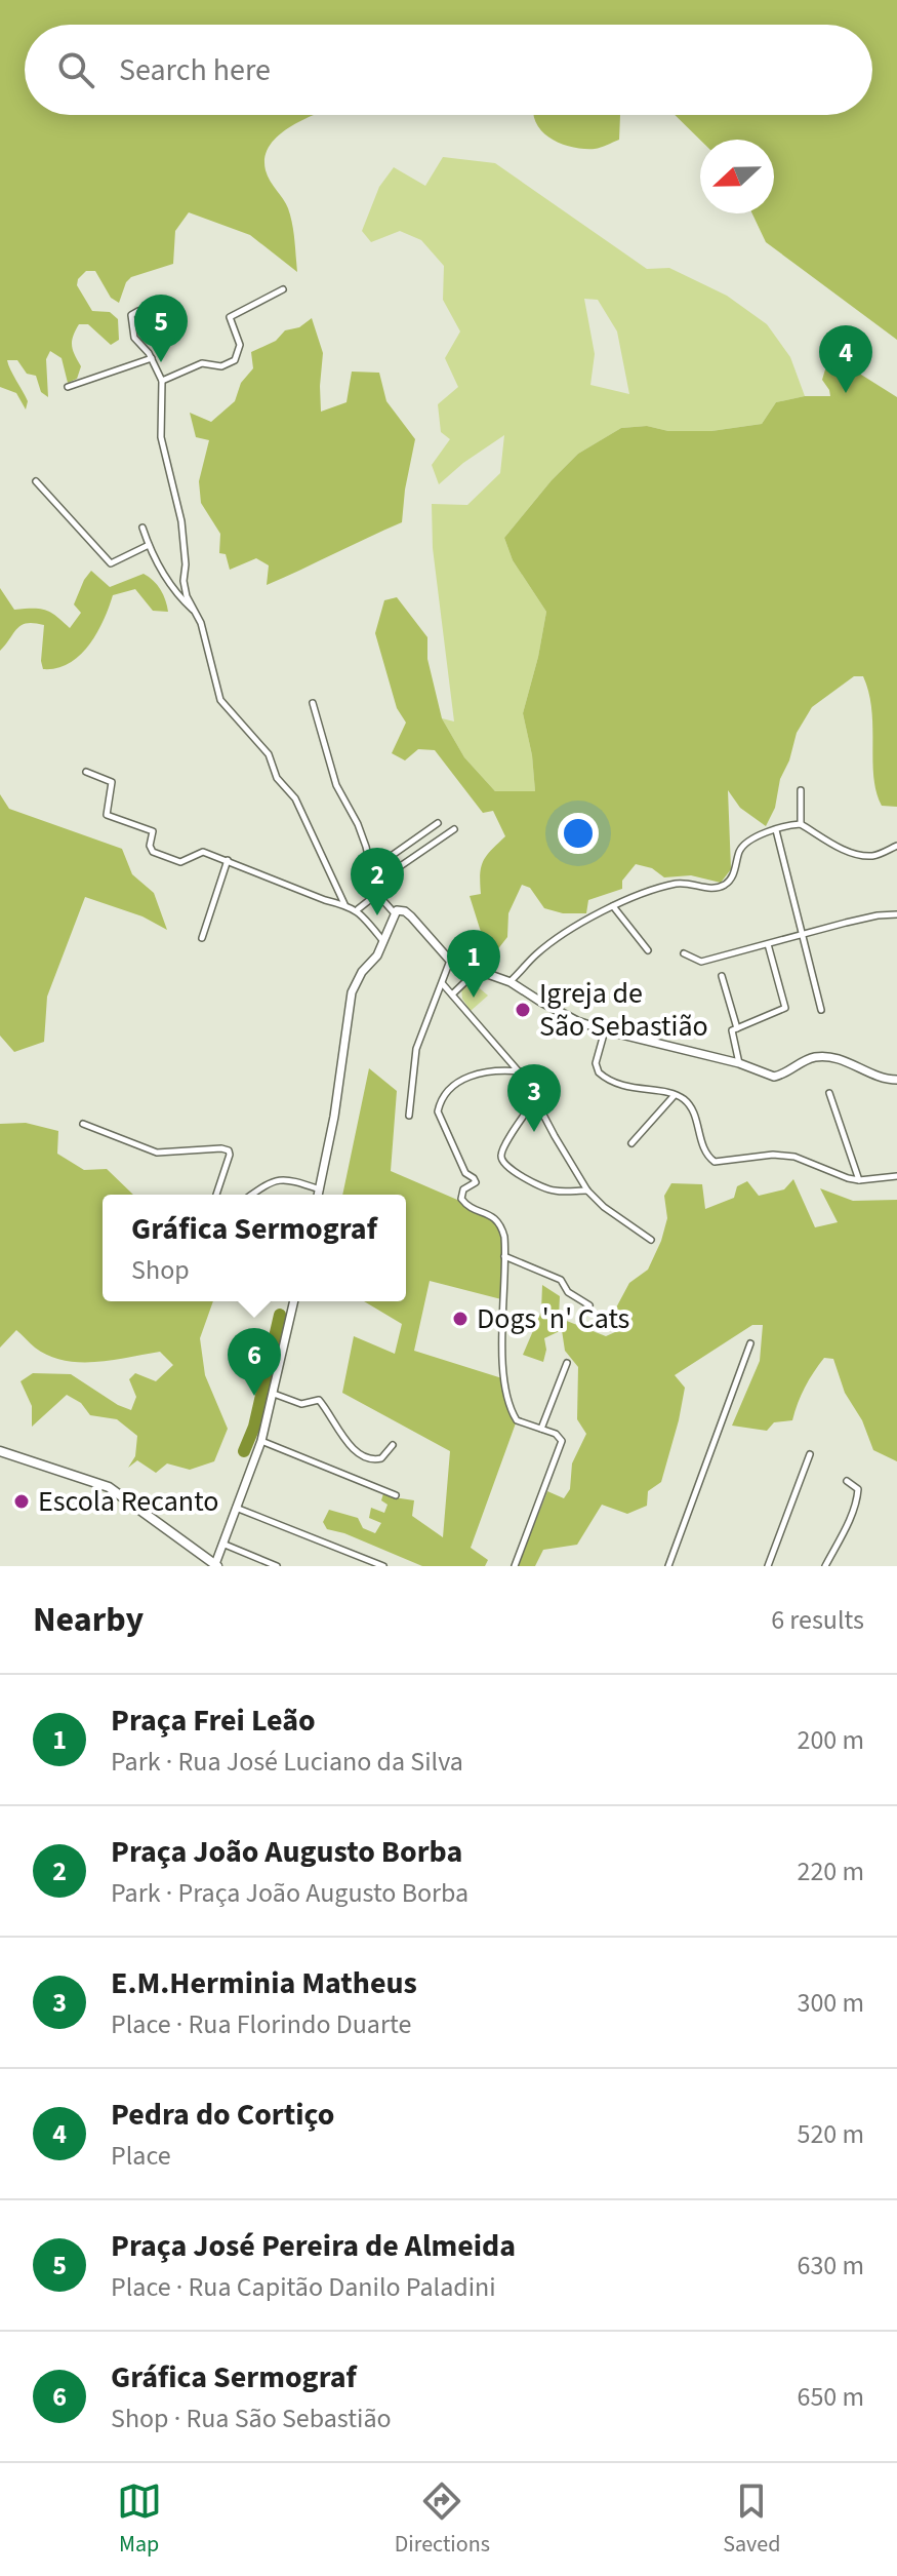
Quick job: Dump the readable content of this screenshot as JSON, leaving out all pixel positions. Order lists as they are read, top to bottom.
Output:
{
  "places": ["Igreja de São Sebastião", "Dogs 'n' Cats", "Escola Recanto"],
  "north": "left",
  "page": {
    "search": "Search here",
    "pins": [
      "5",
      "4",
      "2",
      "1",
      "3",
      "6"
    ],
    "popup": ["Gráfica Sermograf", "Shop"],
    "heading": ["Nearby", "6 results"],
    "list": [
      {
        "mark": "1",
        "name": "Praça Frei Leão",
        "note": "Park · Rua José Luciano da Silva",
        "value": "200 m"
      },
      {
        "mark": "2",
        "name": "Praça João Augusto Borba",
        "note": "Park · Praça João Augusto Borba",
        "value": "220 m"
      },
      {
        "mark": "3",
        "name": "E.M.Herminia Matheus",
        "note": "Place · Rua Florindo Duarte",
        "value": "300 m"
      },
      {
        "mark": "4",
        "name": "Pedra do Cortiço",
        "note": "Place",
        "value": "520 m"
      },
      {
        "mark": "5",
        "name": "Praça José Pereira de Almeida",
        "note": "Place · Rua Capitão Danilo Paladini",
        "value": "630 m"
      },
      {
        "mark": "6",
        "name": "Gráfica Sermograf",
        "note": "Shop · Rua São Sebastião",
        "value": "650 m"
      }
    ],
    "nav": ["Map", "Directions", "Saved"]
  }
}
